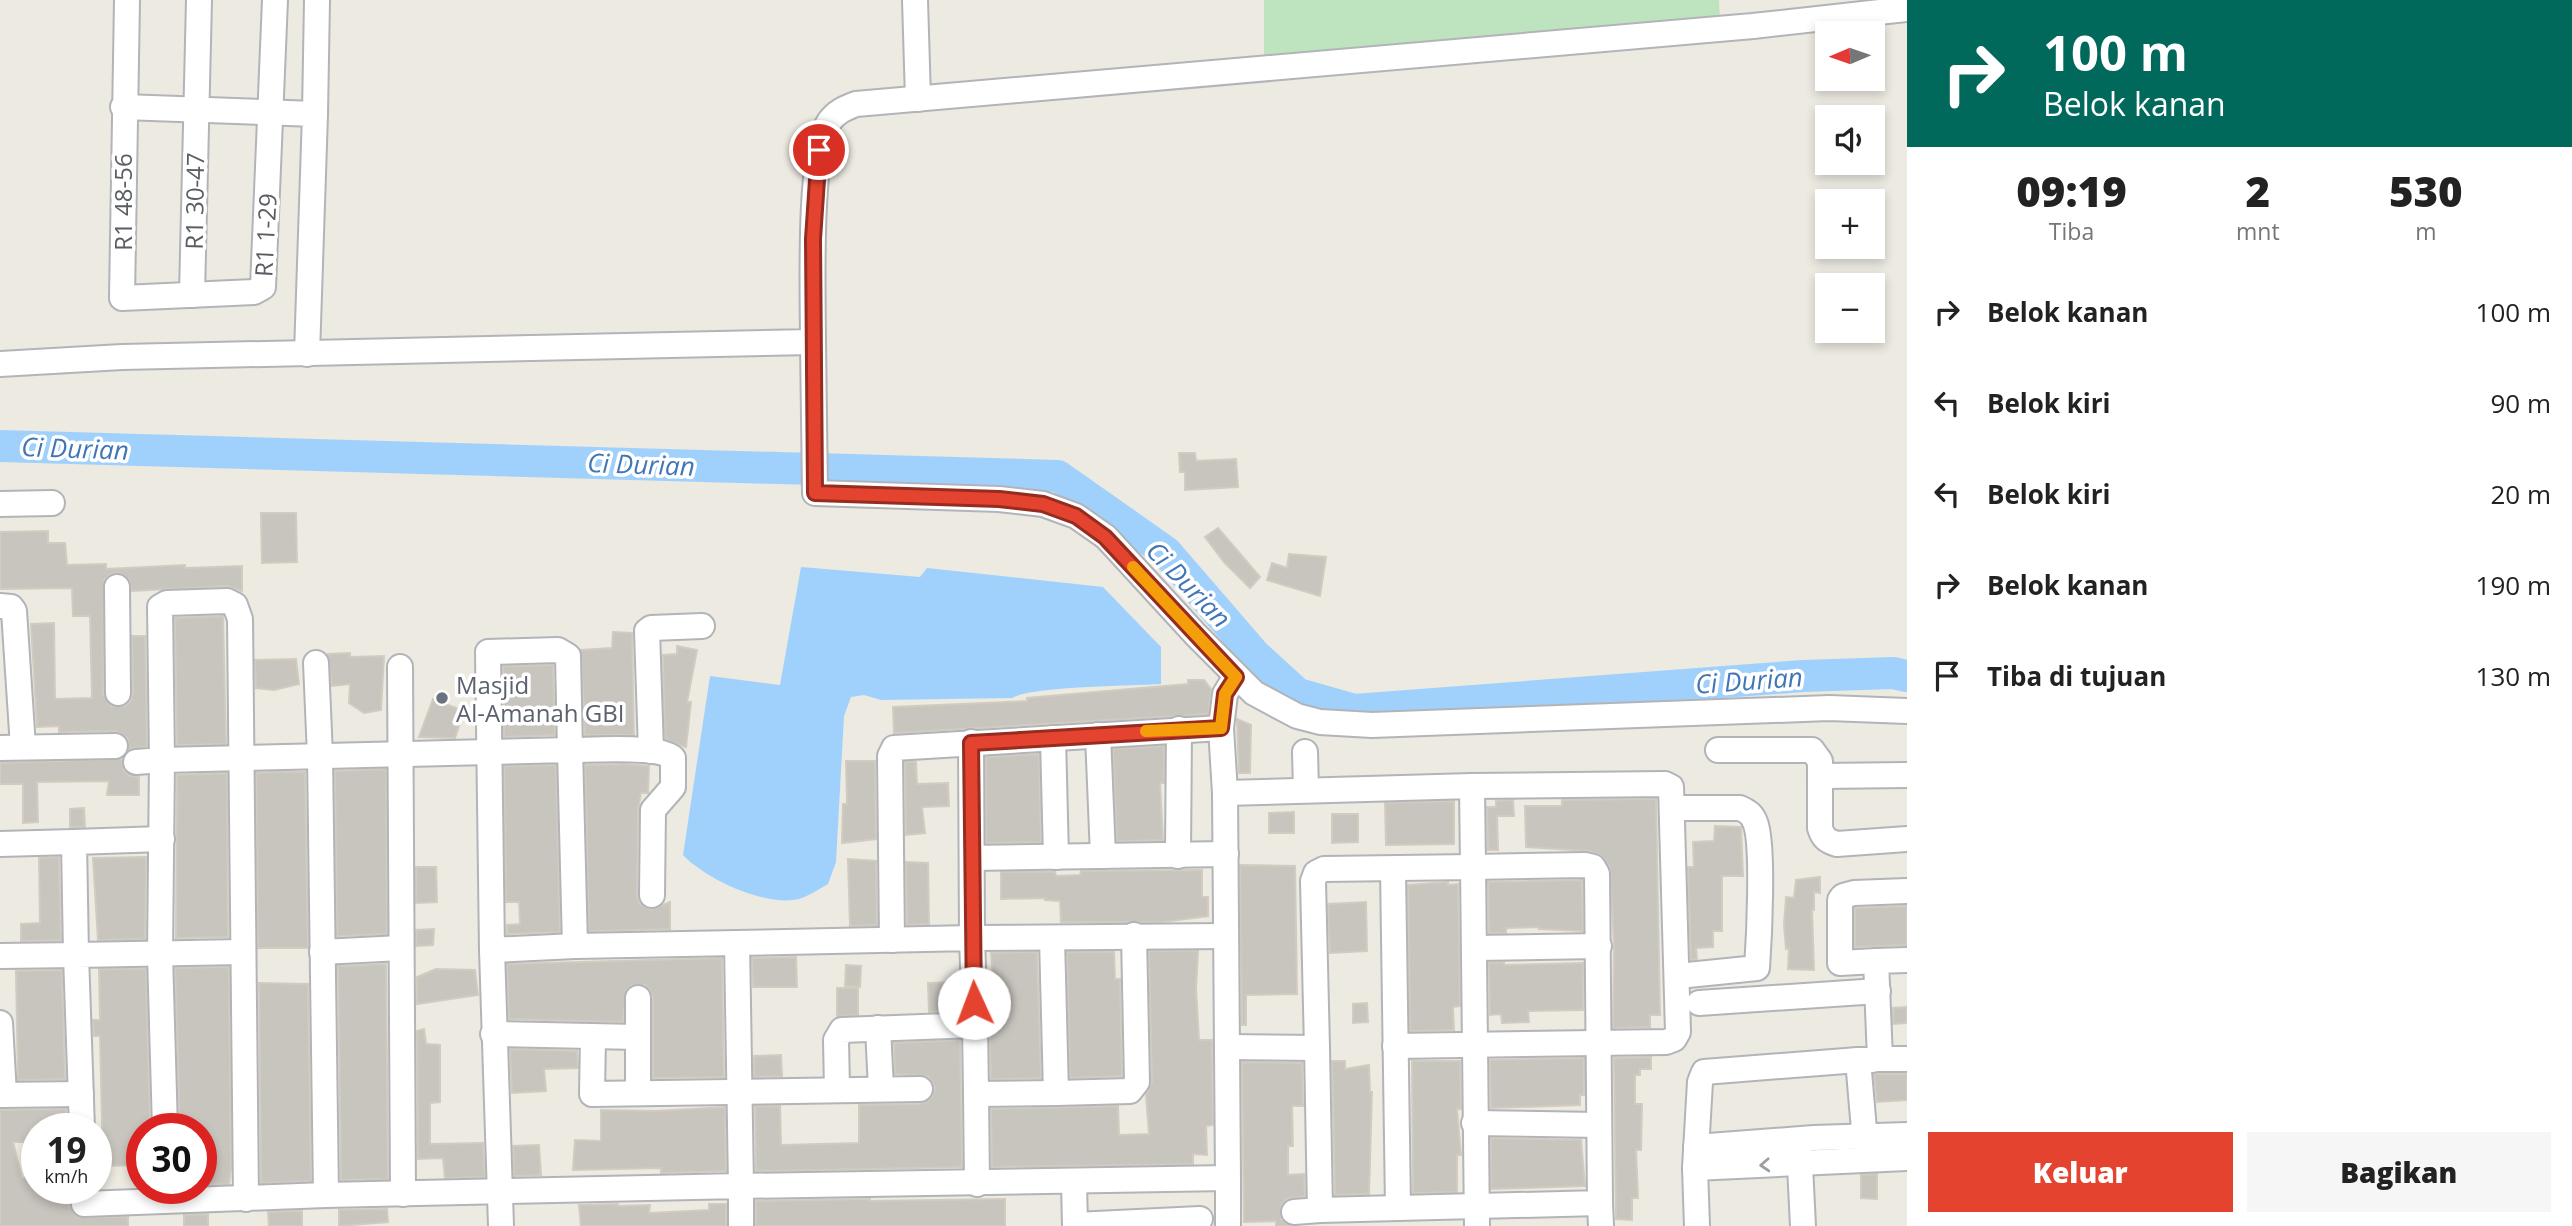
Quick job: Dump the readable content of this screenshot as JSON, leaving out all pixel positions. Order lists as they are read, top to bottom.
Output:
{
  "streets": {
    "street": ["R1 30-47", "R1 48-56", "R1 1-29"]
  },
  "crossings": [
    ["R1 30-47", "R1 48-56"],
    ["R1 30-47", "R1 1-29"],
    ["R1 48-56", "R1 1-29"]
  ],
  "water": ["Ci Durian"],
  "places": ["Masjid Al-Amanah GBI"],
  "north": "left",
  "page": {
    "turn": ["100 m", "Belok kanan"],
    "map_buttons": ["+", "−"],
    "eta": [
      "09:19",
      "Tiba",
      "2",
      "mnt",
      "530",
      "m"
    ],
    "list": [
      {
        "name": "Belok kanan",
        "value": "100 m"
      },
      {
        "name": "Belok kiri",
        "value": "90 m"
      },
      {
        "name": "Belok kiri",
        "value": "20 m"
      },
      {
        "name": "Belok kanan",
        "value": "190 m"
      },
      {
        "name": "Tiba di tujuan",
        "value": "130 m"
      }
    ],
    "speed": "19 km/h",
    "limit": "30",
    "buttons": ["Keluar", "Bagikan"]
  }
}
